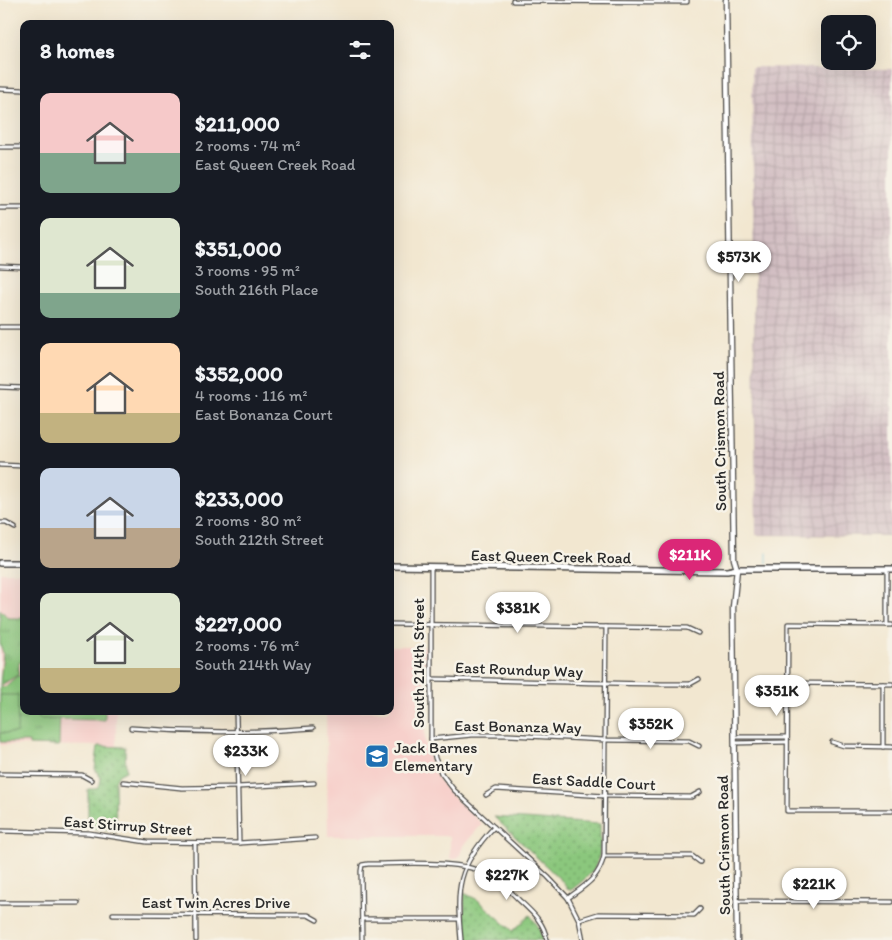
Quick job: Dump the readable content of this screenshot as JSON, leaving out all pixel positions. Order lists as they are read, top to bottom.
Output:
{
  "streets": {
    "main road": ["East Queen Creek Road"],
    "street": [
      "South Crismon Road",
      "South 214th Street",
      "East Roundup Way",
      "East Bonanza Way",
      "East Saddle Court",
      "East Stirrup Street",
      "East Twin Acres Drive"
    ]
  },
  "crossings": [
    ["South Crismon Road", "East Queen Creek Road"],
    ["East Queen Creek Road", "South 214th Street"],
    ["South 214th Street", "East Roundup Way"],
    ["South 214th Street", "East Bonanza Way"]
  ],
  "places": {
    "school or university": ["Jack Barnes Elementary"]
  },
  "page": {
    "heading": "8 homes",
    "list": [
      {
        "name": "$211,000",
        "note": "2 rooms · 74 m² · East Queen Creek Road"
      },
      {
        "name": "$351,000",
        "note": "3 rooms · 95 m² · South 216th Place"
      },
      {
        "name": "$352,000",
        "note": "4 rooms · 116 m² · East Bonanza Court"
      },
      {
        "name": "$233,000",
        "note": "2 rooms · 80 m² · South 212th Street"
      },
      {
        "name": "$227,000",
        "note": "2 rooms · 76 m² · South 214th Way"
      }
    ],
    "price": [
      "$573K",
      "$211K",
      "$381K",
      "$351K",
      "$352K",
      "$233K",
      "$227K",
      "$221K"
    ]
  }
}
